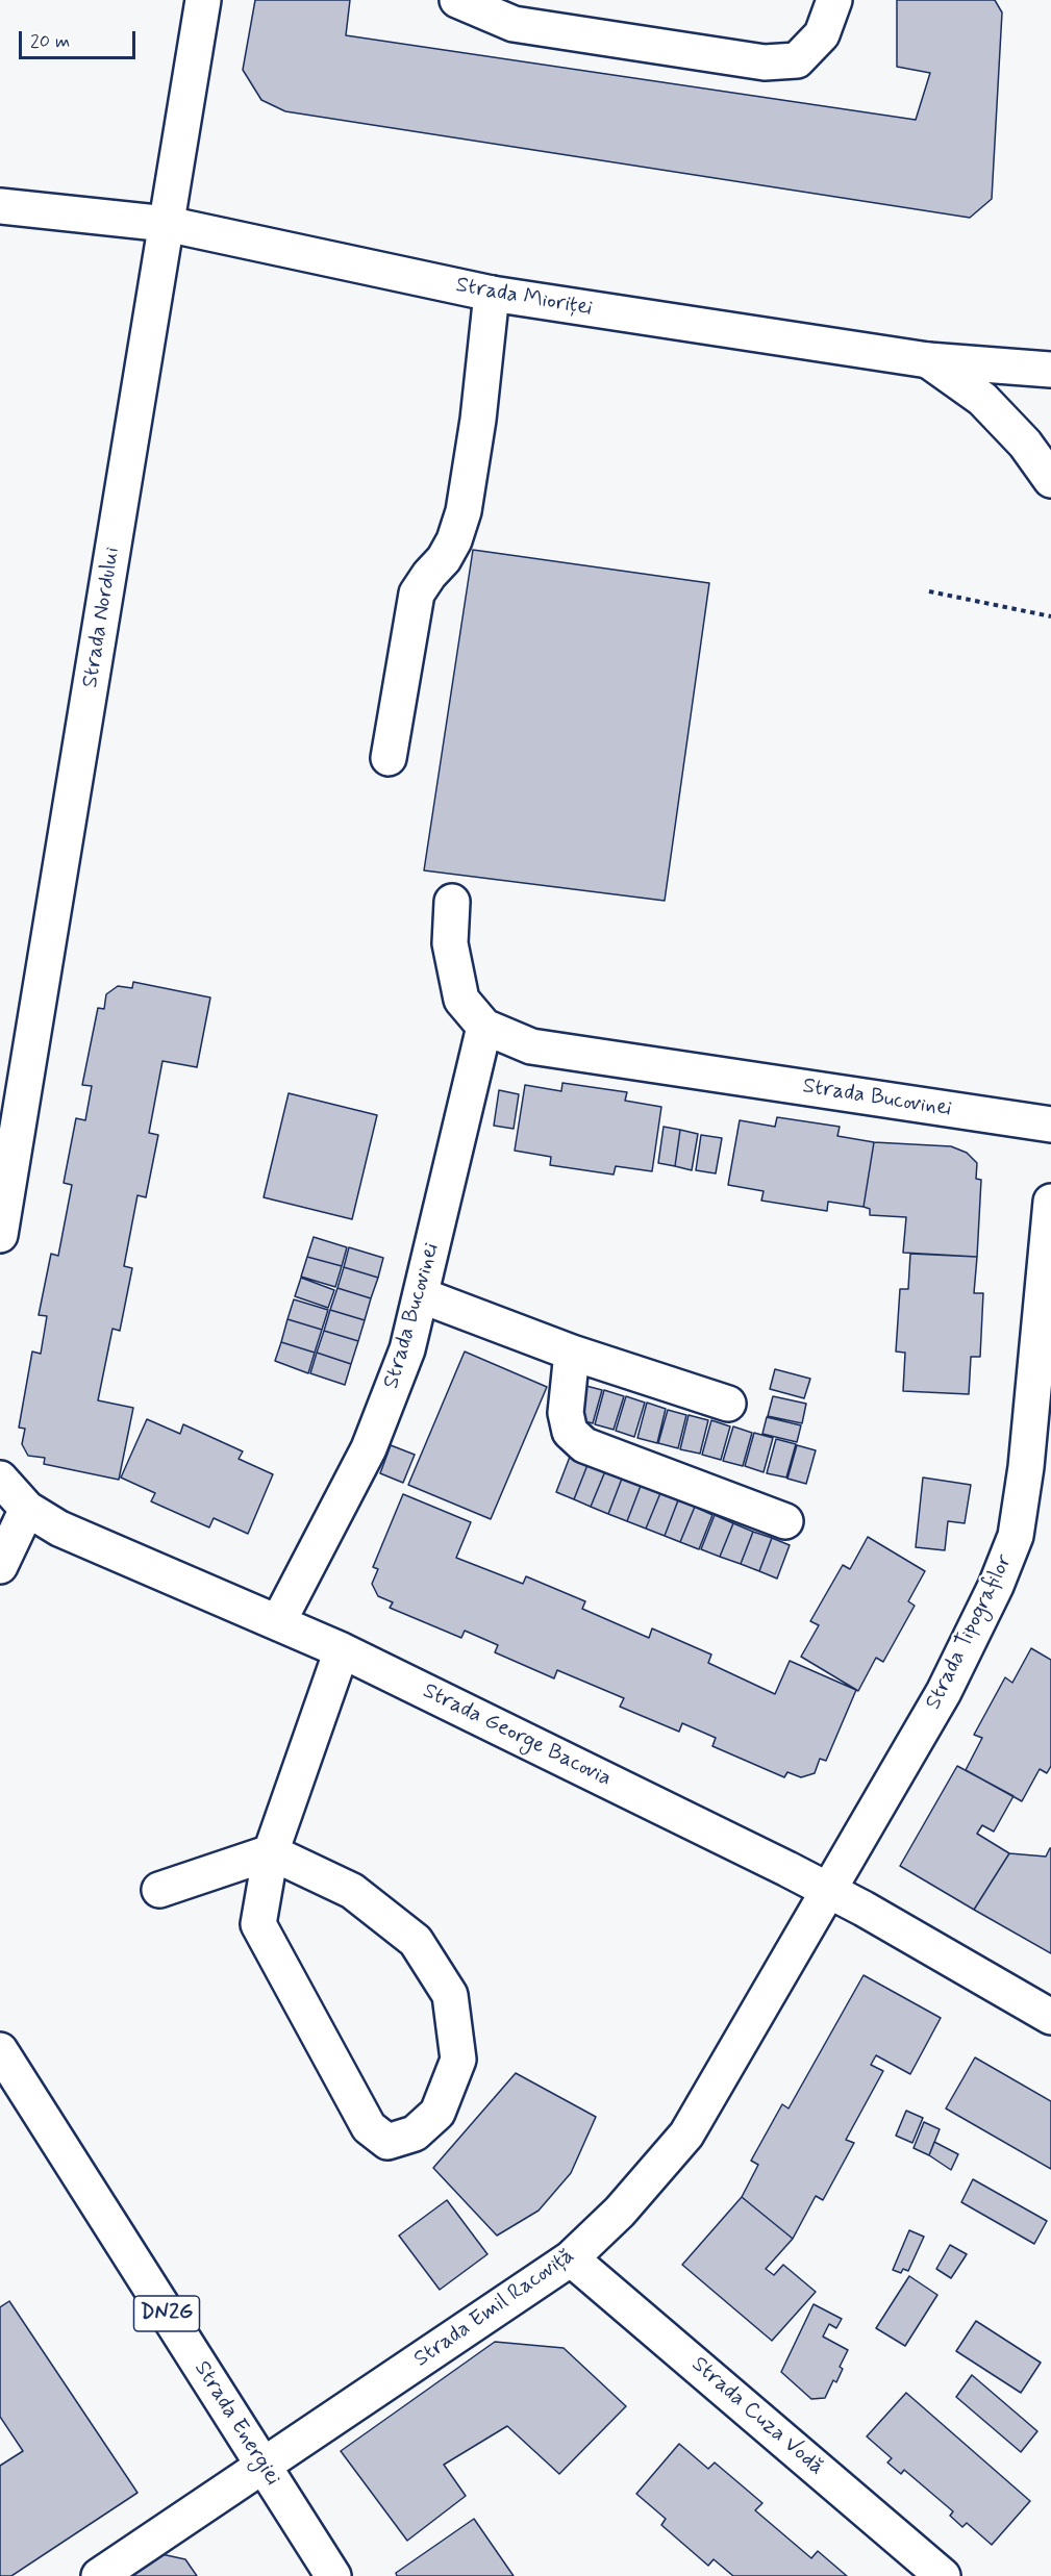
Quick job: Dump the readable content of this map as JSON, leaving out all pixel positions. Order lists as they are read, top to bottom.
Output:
{
  "streets": {
    "street": [
      "Strada Mioriței",
      "Strada Nordului",
      "Strada Bucovinei",
      "Strada Tipografilor",
      "Strada George Bacovia",
      "Strada Emil Racoviță",
      "DN2G",
      "Strada Cuza Vodă",
      "Strada Energiei"
    ]
  },
  "crossings": [
    ["Strada Mioriței", "Strada Nordului"],
    ["Strada Bucovinei", "Strada George Bacovia"],
    ["Strada Tipografilor", "Strada George Bacovia"],
    ["Strada Tipografilor", "Strada Emil Racoviță"],
    ["Strada George Bacovia", "Strada Emil Racoviță"],
    ["Strada Emil Racoviță", "Strada Cuza Vodă"],
    ["Strada Emil Racoviță", "Strada Energiei"]
  ],
  "scale_bar": "20 m"
}
